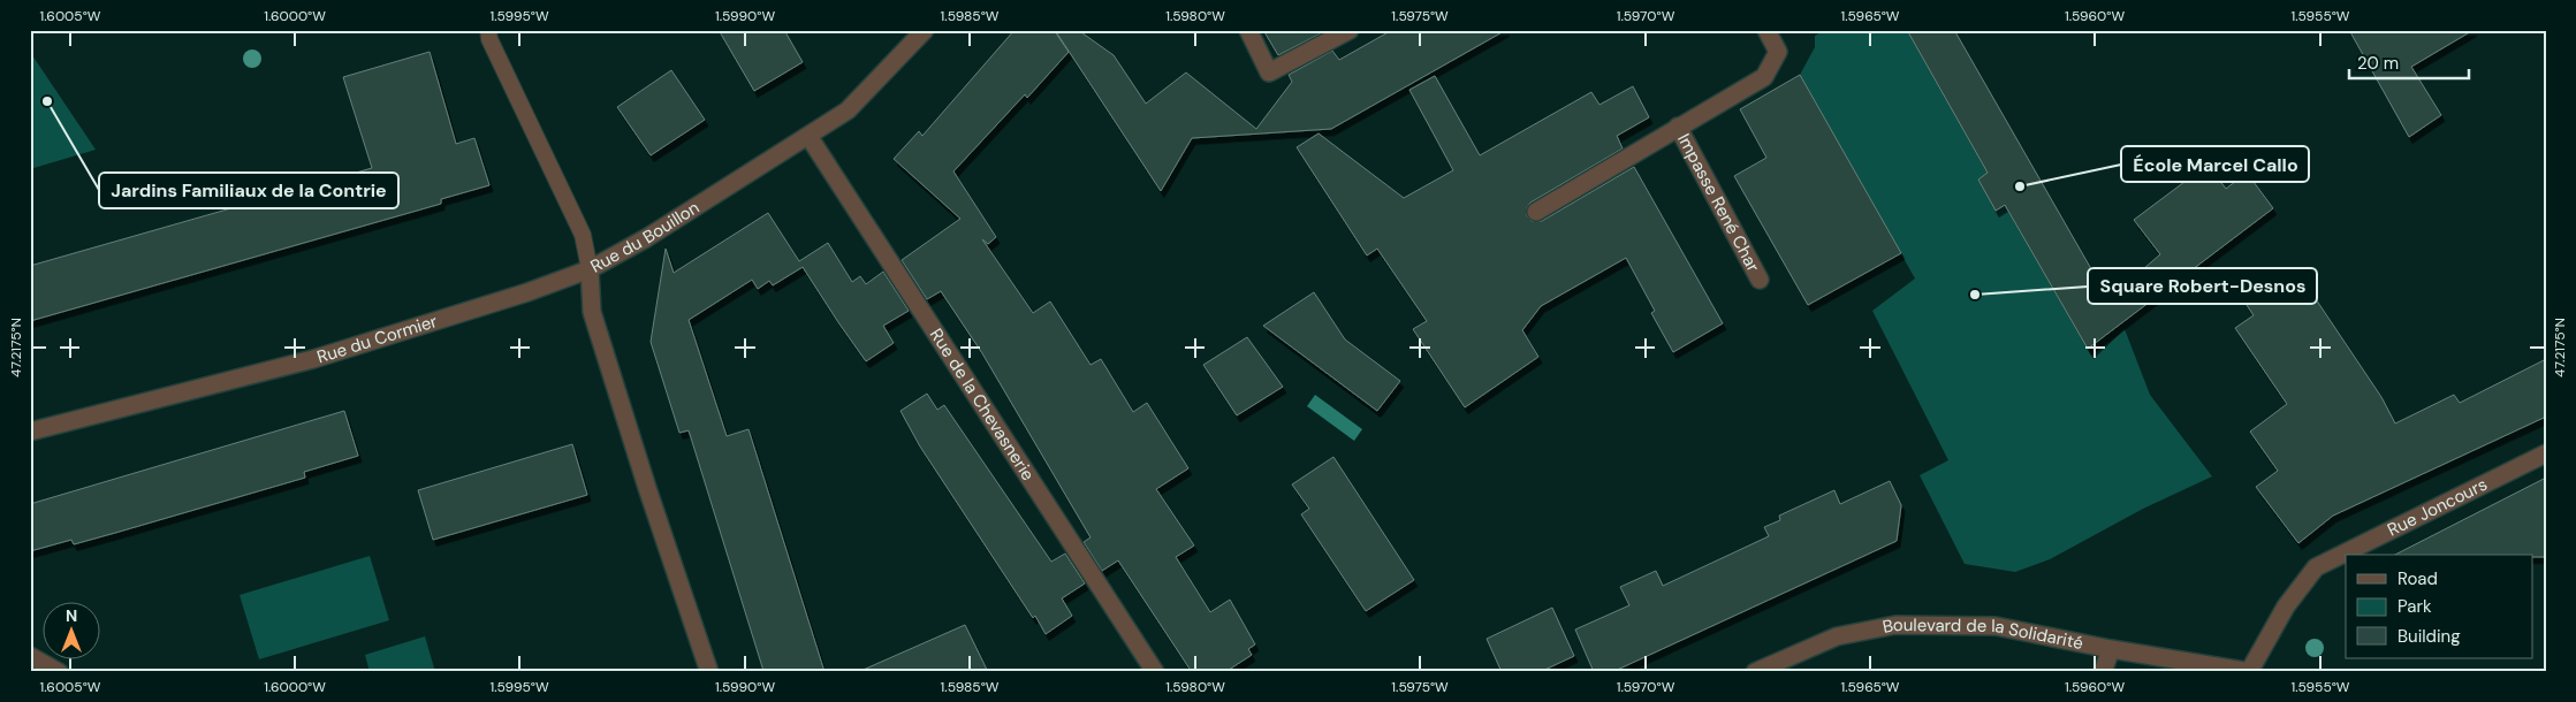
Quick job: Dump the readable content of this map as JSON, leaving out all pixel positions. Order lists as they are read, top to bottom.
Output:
{
  "streets": {
    "street": [
      "Impasse René Char",
      "Rue du Bouillon",
      "Rue du Cormier",
      "Rue de la Chevasnerie",
      "Rue Joncours",
      "Boulevard de la Solidarité"
    ]
  },
  "crossings": [
    ["Rue du Bouillon", "Rue du Cormier"],
    ["Rue du Bouillon", "Rue de la Chevasnerie"],
    ["Rue Joncours", "Boulevard de la Solidarité"]
  ],
  "places": ["Jardins Familiaux de la Contrie", "École Marcel Callo", "Square Robert-Desnos"],
  "legend": ["Road", "Park", "Building"],
  "scale_bar": "20 m",
  "north": "top",
  "coordinates": [
    "1.6005°W",
    "1.6000°W",
    "1.5995°W",
    "1.5990°W",
    "1.5985°W",
    "1.5980°W",
    "1.5975°W",
    "1.5970°W",
    "1.5965°W",
    "1.5960°W",
    "1.5955°W",
    "47.2175°N"
  ]
}
